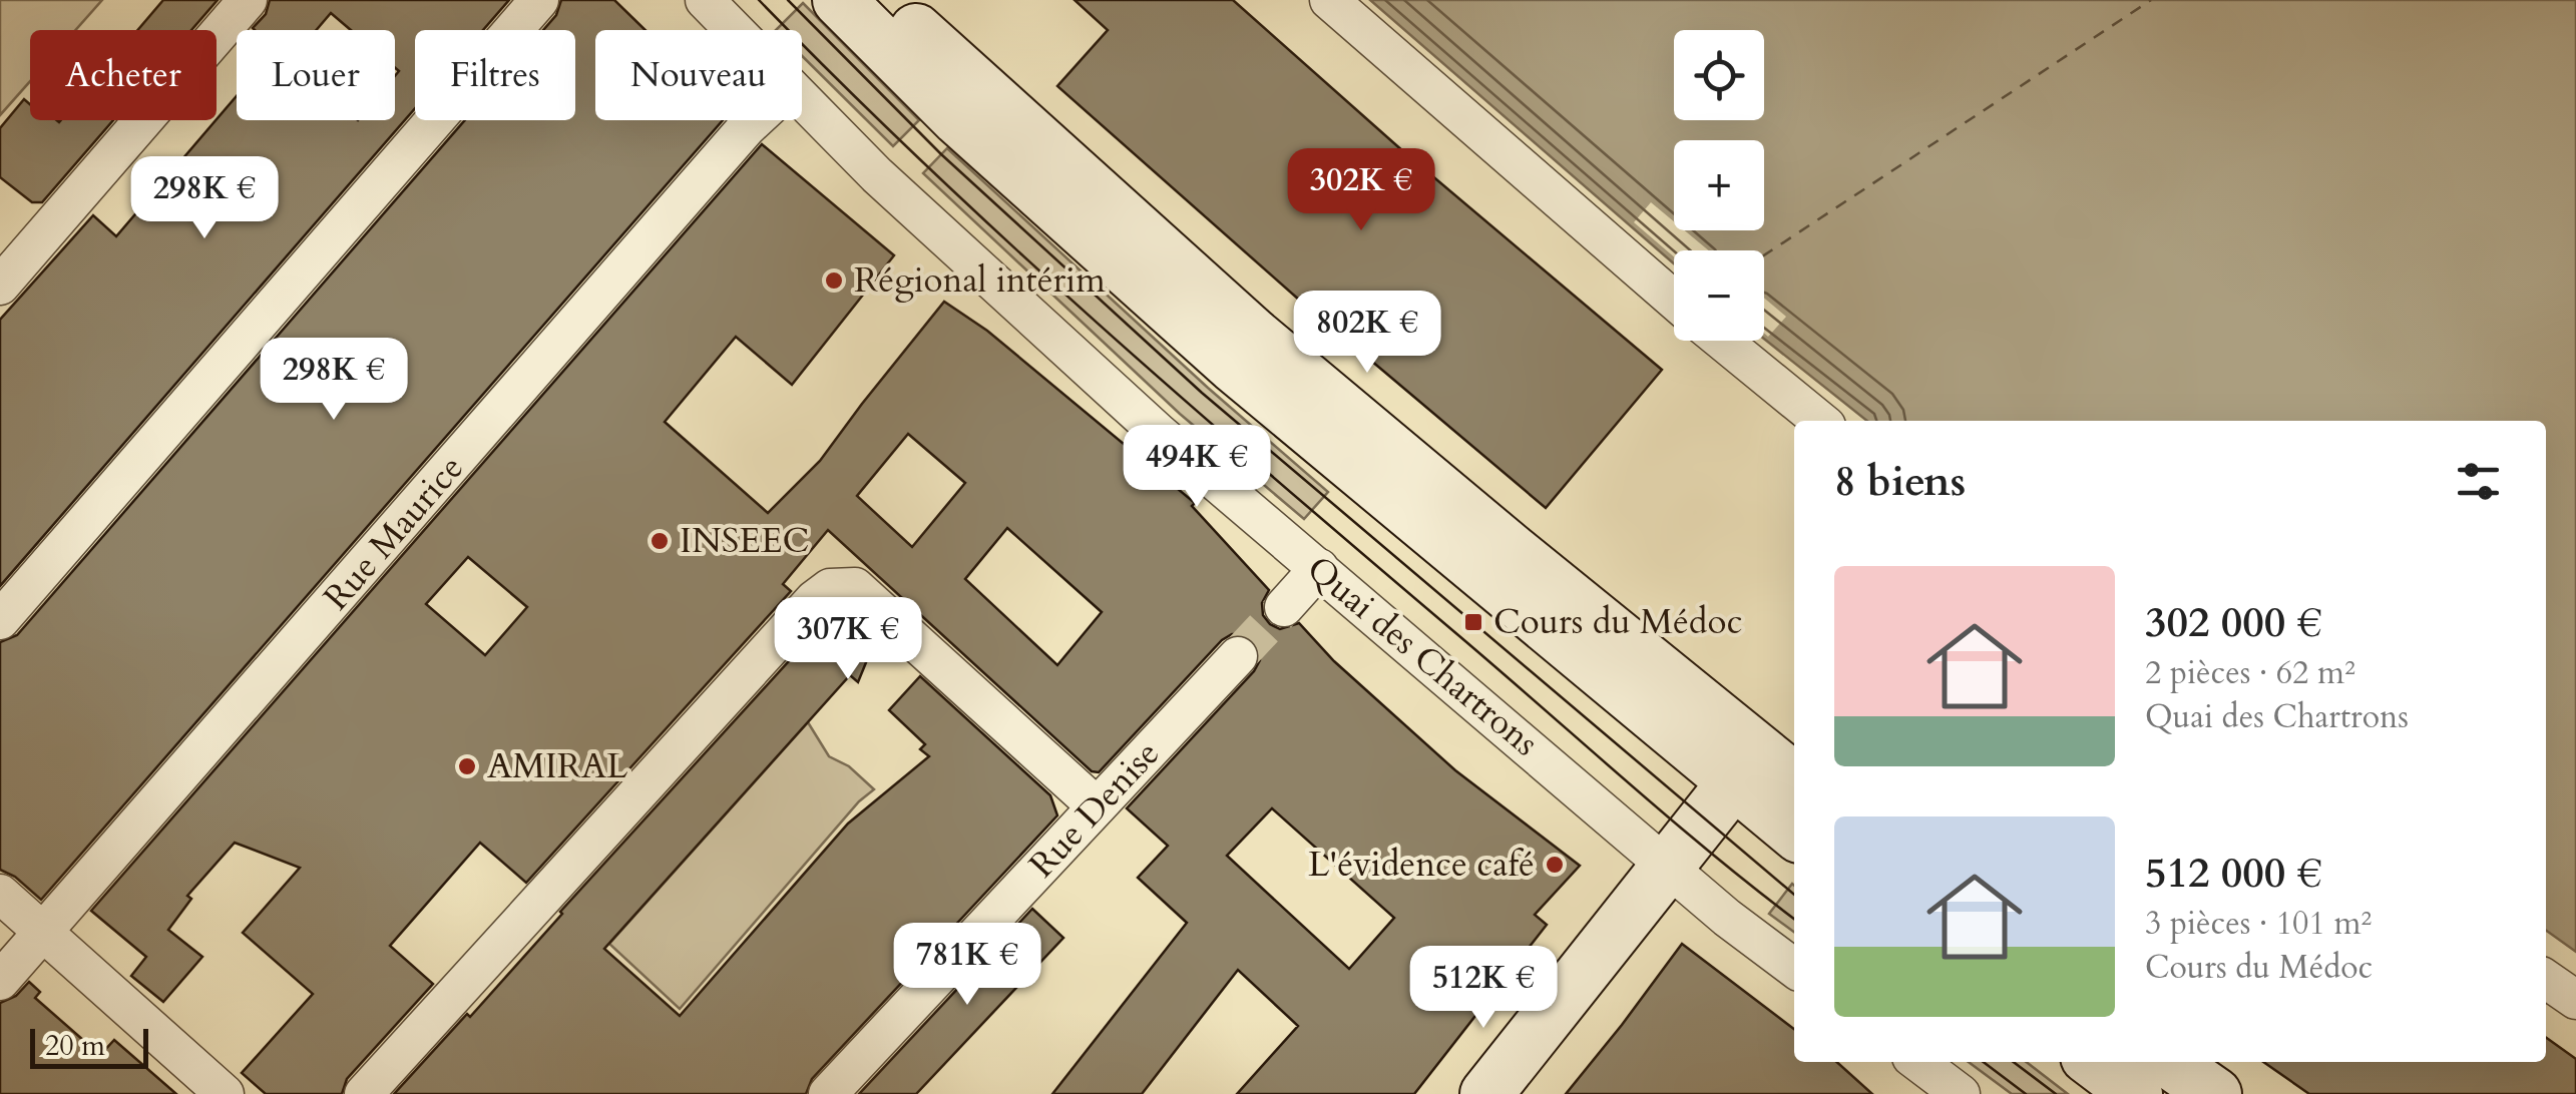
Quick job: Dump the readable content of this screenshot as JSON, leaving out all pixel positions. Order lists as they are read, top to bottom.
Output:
{
  "streets": {
    "street": ["Rue Maurice", "Quai des Chartrons", "Rue Denise"]
  },
  "places": {
    "other": [
      "Régional intérim",
      "INSEEC",
      "AMIRAL",
      "L'évidence café"
    ],
    "transit": ["Cours du Médoc"]
  },
  "scale_bar": "20 m",
  "page": {
    "map_buttons": ["+", "−"],
    "chip": [
      "Acheter",
      "Louer",
      "Filtres",
      "Nouveau"
    ],
    "price": [
      "302K €",
      "298K €",
      "802K €",
      "298K €",
      "494K €",
      "307K €",
      "781K €",
      "512K €"
    ],
    "heading": "8 biens",
    "list": [
      {
        "name": "302 000 €",
        "note": "2 pièces · 62 m² · Quai des Chartrons"
      },
      {
        "name": "512 000 €",
        "note": "3 pièces · 101 m² · Cours du Médoc"
      }
    ],
    "scale": "20 m"
  }
}
